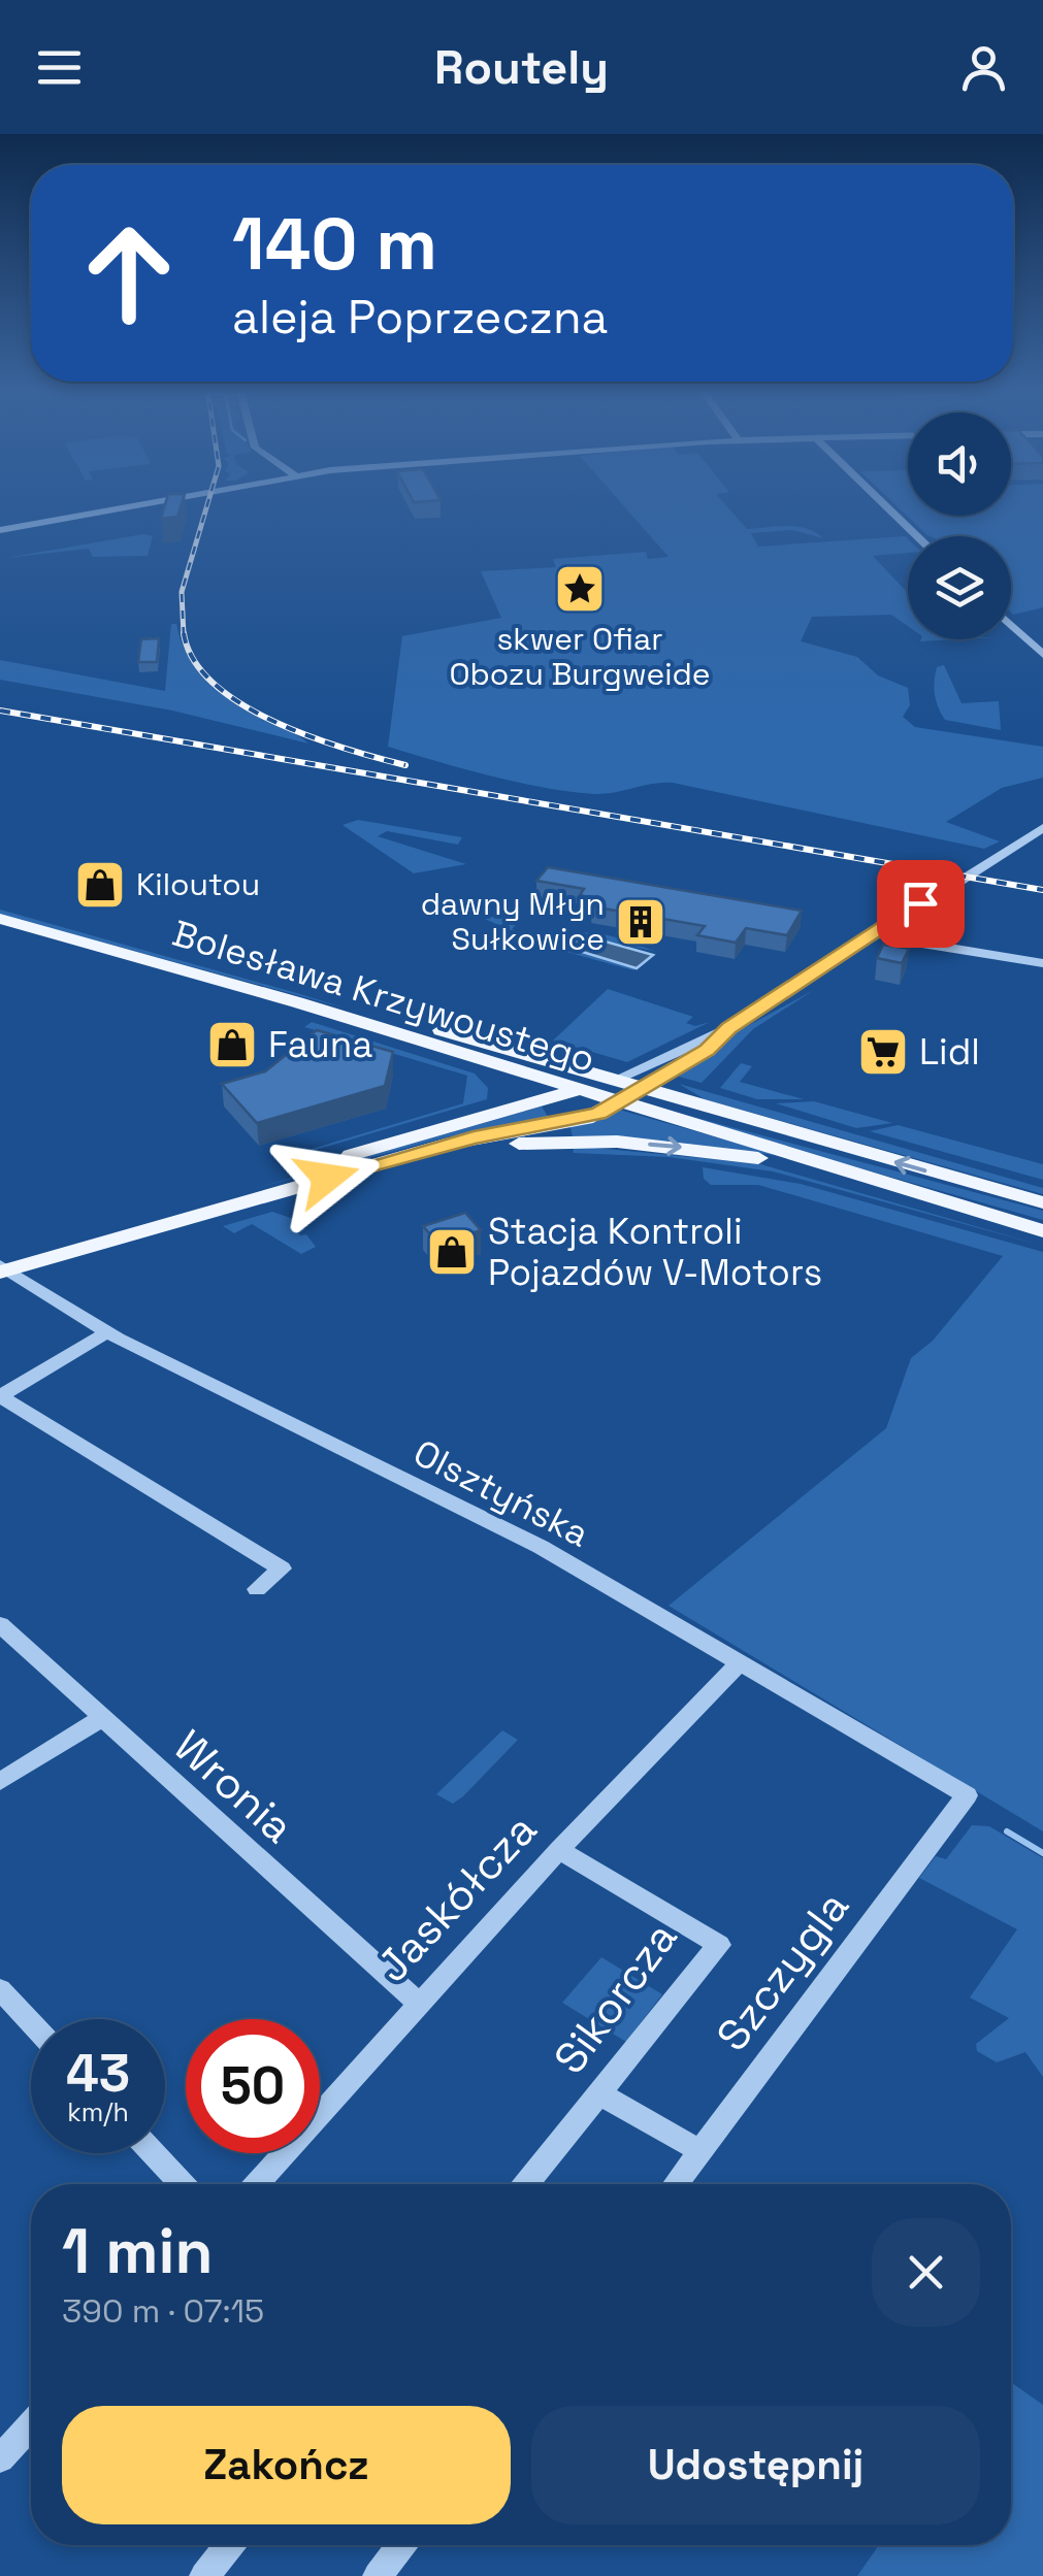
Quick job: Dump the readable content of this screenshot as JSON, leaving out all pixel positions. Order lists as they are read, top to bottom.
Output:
{
  "streets": {
    "main road": ["Bolesława Krzywoustego"],
    "street": [
      "Olsztyńska",
      "Wronia",
      "Jaskółcza",
      "Szczygla",
      "Sikorcza"
    ]
  },
  "crossings": [
    ["Olsztyńska", "Jaskółcza"],
    ["Olsztyńska", "Szczygla"],
    ["Wronia", "Jaskółcza"],
    ["Jaskółcza", "Sikorcza"]
  ],
  "places": {
    "place": ["skwer Ofiar Obozu Burgweide"],
    "shop": ["Kiloutou", "Fauna", "Stacja Kontroli Pojazdów V-Motors"],
    "building": ["dawny Młyn Sułkowice"],
    "supermarket": ["Lidl"]
  },
  "page": {
    "header": "Routely",
    "turn": ["140 m", "aleja Poprzeczna"],
    "speed": "43 km/h",
    "limit": "50",
    "heading": ["1 min", "390 m · 07:15"],
    "buttons": ["Zakończ", "Udostępnij"]
  }
}
